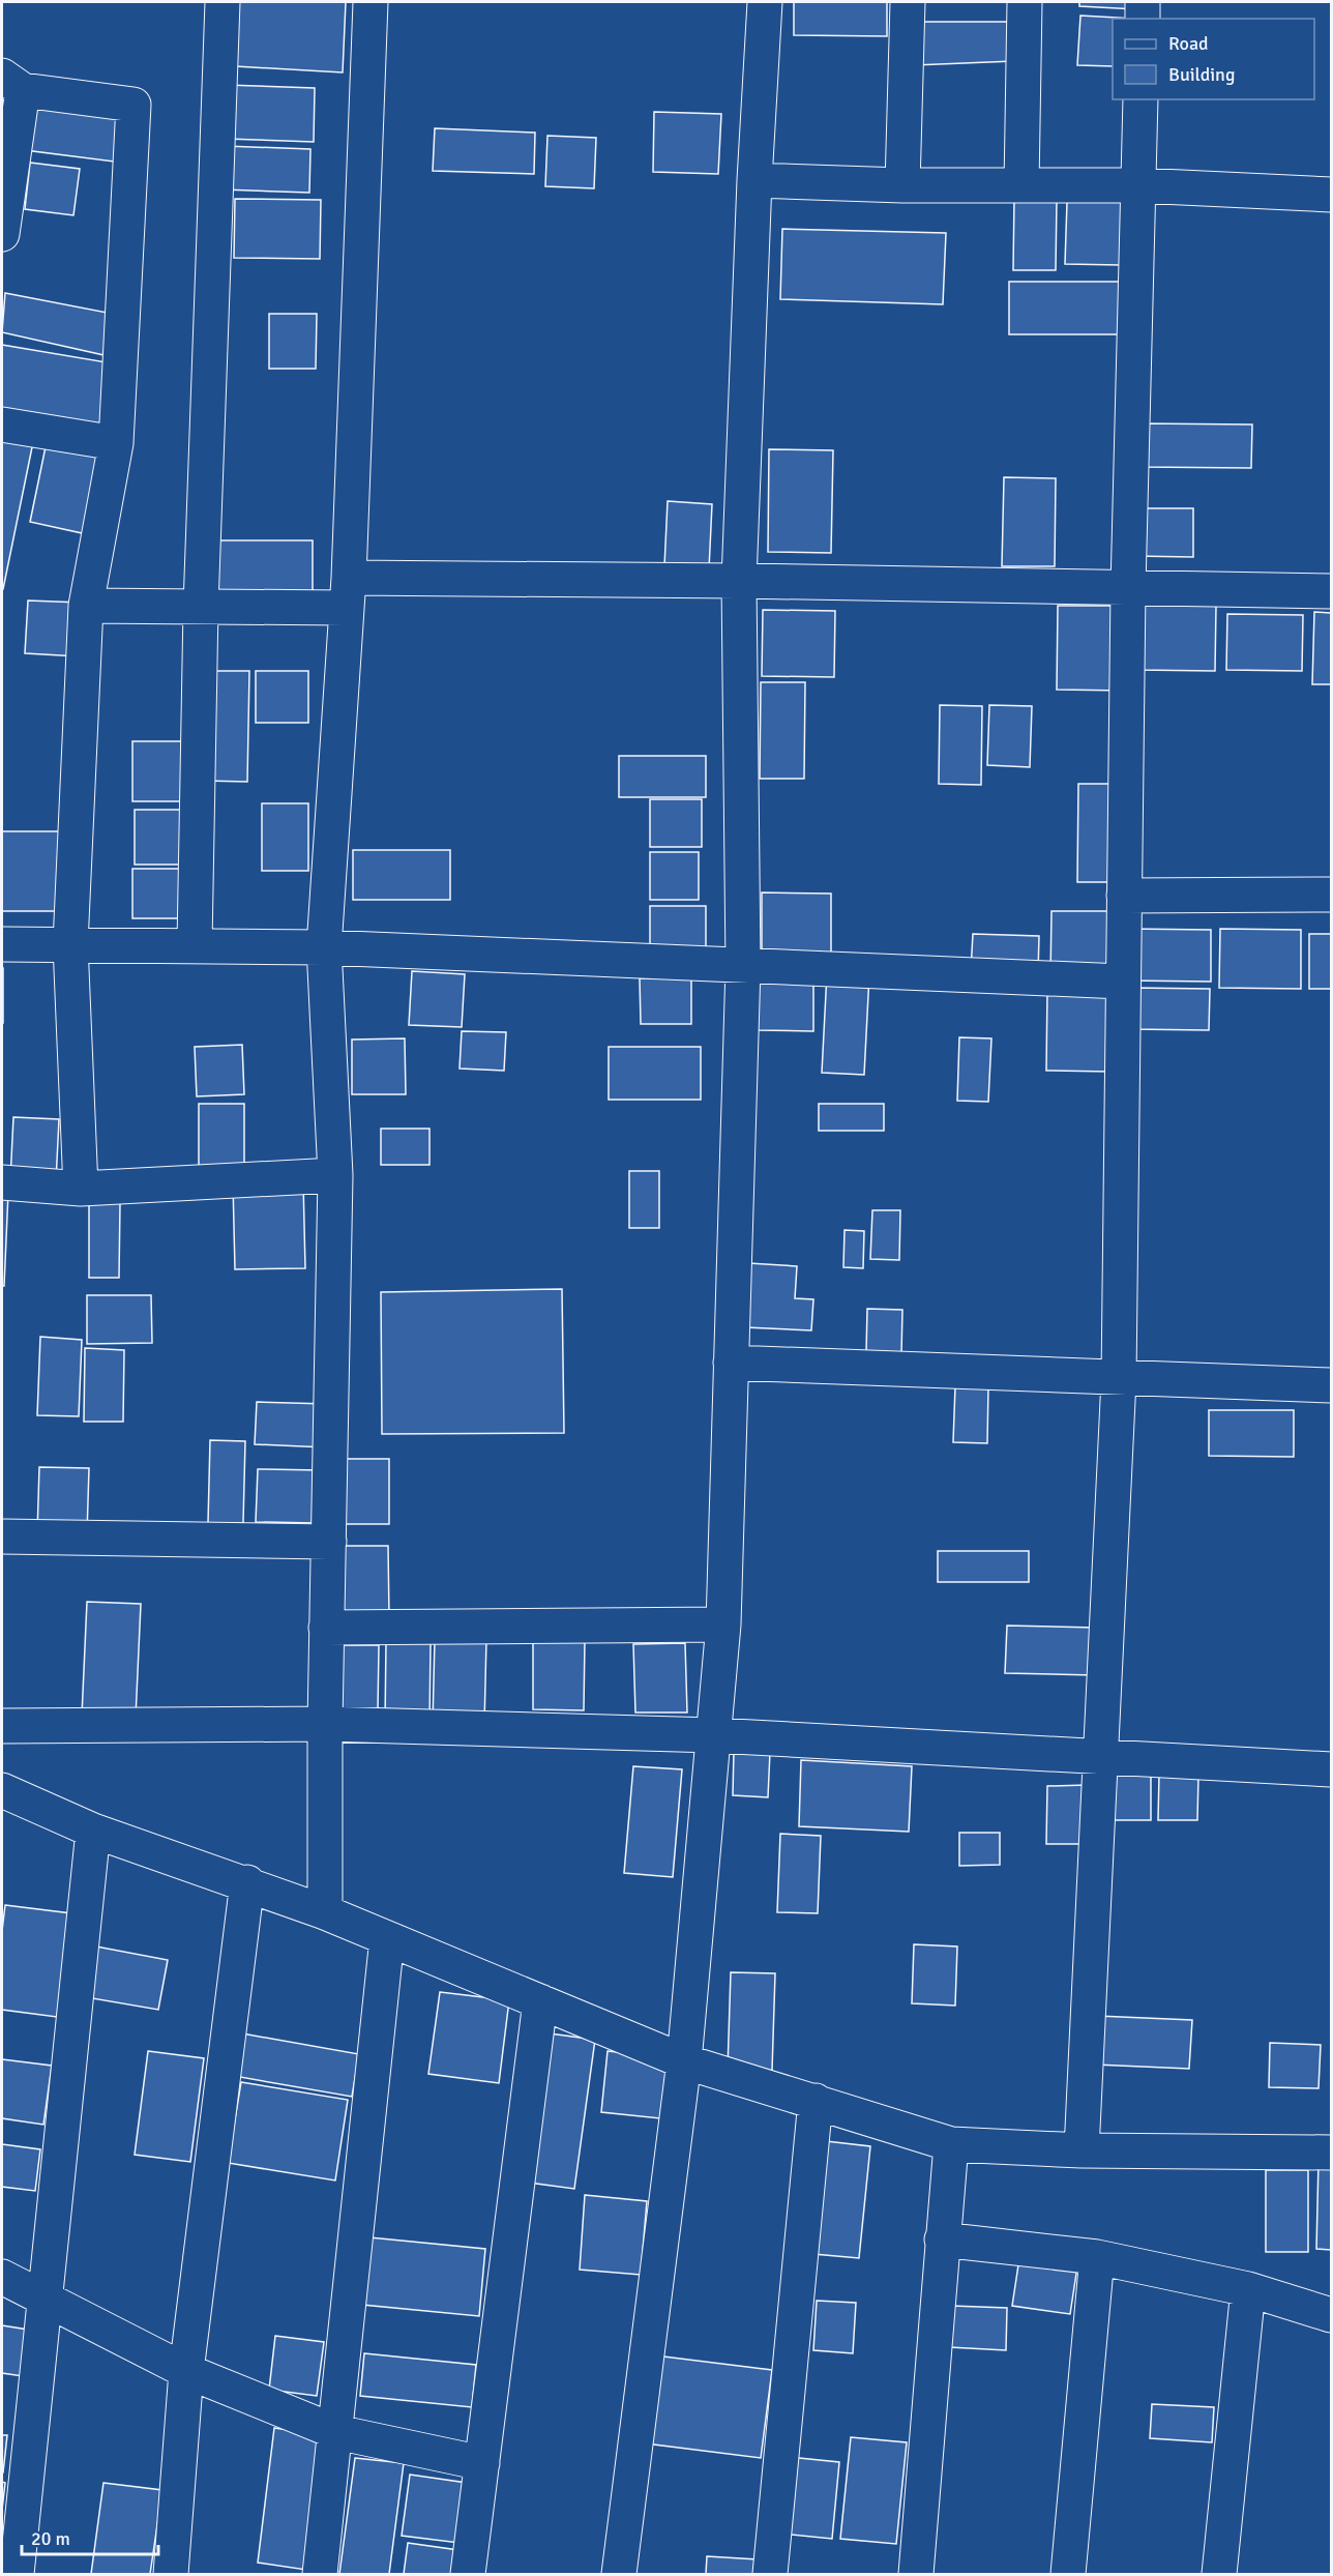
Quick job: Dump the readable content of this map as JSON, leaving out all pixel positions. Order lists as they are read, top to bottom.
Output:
{
  "legend": ["Road", "Building"],
  "scale_bar": "20 m"
}
